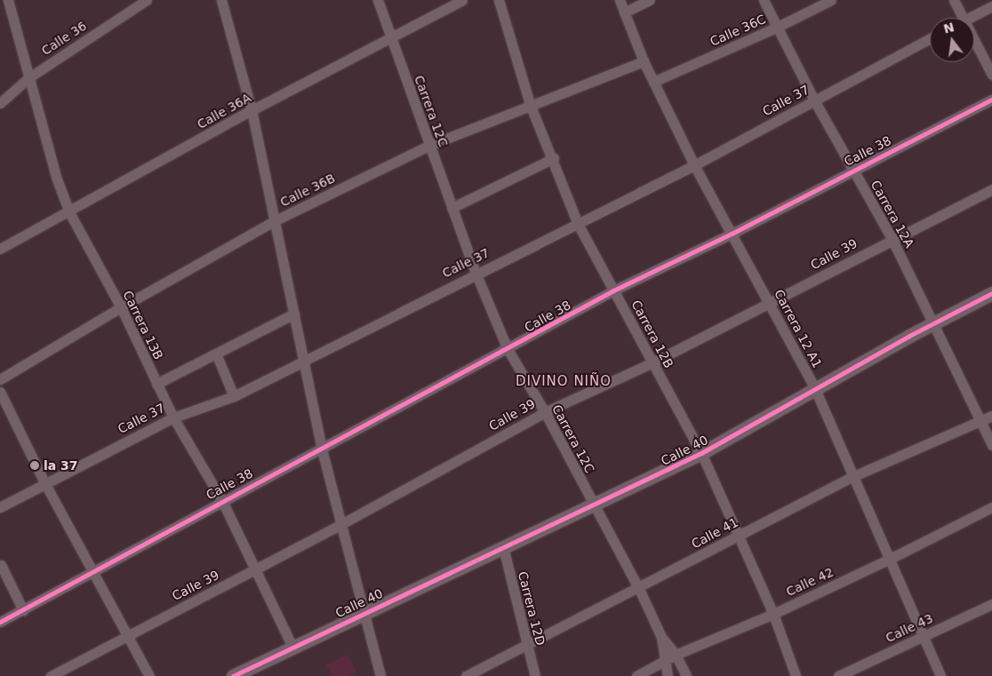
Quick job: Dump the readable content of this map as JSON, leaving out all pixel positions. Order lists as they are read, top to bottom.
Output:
{
  "streets": {
    "street": [
      "Calle 36C",
      "Calle 36",
      "Calle 37",
      "Calle 36A",
      "Carrera 12C",
      "Calle 38",
      "Calle 36B",
      "Carrera 12A",
      "Calle 39",
      "Carrera 13B",
      "Carrera 12 A1",
      "Carrera 12B",
      "Calle 40",
      "Calle 41",
      "Calle 42",
      "Carrera 12D",
      "Calle 43"
    ]
  },
  "crossings": [
    ["Calle 36C", "Carrera 12A"],
    ["Calle 36C", "Carrera 12 A1"],
    ["Calle 36", "Carrera 13B"],
    ["Calle 37", "Carrera 12C"],
    ["Calle 37", "Carrera 12A"],
    ["Calle 37", "Carrera 13B"],
    ["Calle 37", "Carrera 12 A1"],
    ["Calle 37", "Carrera 12B"],
    ["Calle 36A", "Carrera 12C"],
    ["Calle 36A", "Carrera 13B"],
    ["Carrera 12C", "Calle 38"],
    ["Carrera 12C", "Calle 36B"],
    ["Carrera 12C", "Calle 39"],
    ["Carrera 12C", "Calle 40"],
    ["Carrera 12C", "Calle 41"],
    ["Carrera 12C", "Calle 42"],
    ["Calle 38", "Carrera 12A"],
    ["Calle 38", "Carrera 13B"],
    ["Calle 38", "Carrera 12 A1"],
    ["Calle 38", "Carrera 12B"],
    ["Calle 36B", "Carrera 13B"],
    ["Calle 36B", "Carrera 12 A1"],
    ["Calle 36B", "Carrera 12B"],
    ["Carrera 12A", "Calle 39"],
    ["Carrera 12A", "Calle 40"],
    ["Carrera 12A", "Calle 41"],
    ["Calle 39", "Carrera 13B"],
    ["Calle 39", "Carrera 12 A1"],
    ["Calle 39", "Carrera 12B"],
    ["Carrera 13B", "Calle 40"],
    ["Carrera 12 A1", "Calle 40"],
    ["Carrera 12 A1", "Calle 41"],
    ["Carrera 12 A1", "Calle 42"],
    ["Carrera 12 A1", "Calle 43"],
    ["Carrera 12B", "Calle 40"],
    ["Carrera 12B", "Calle 41"],
    ["Carrera 12B", "Calle 42"],
    ["Calle 40", "Carrera 12D"],
    ["Calle 41", "Carrera 12D"]
  ],
  "districts": ["DIVINO NIÑO"],
  "places": ["la 37"],
  "north": "top"
}
